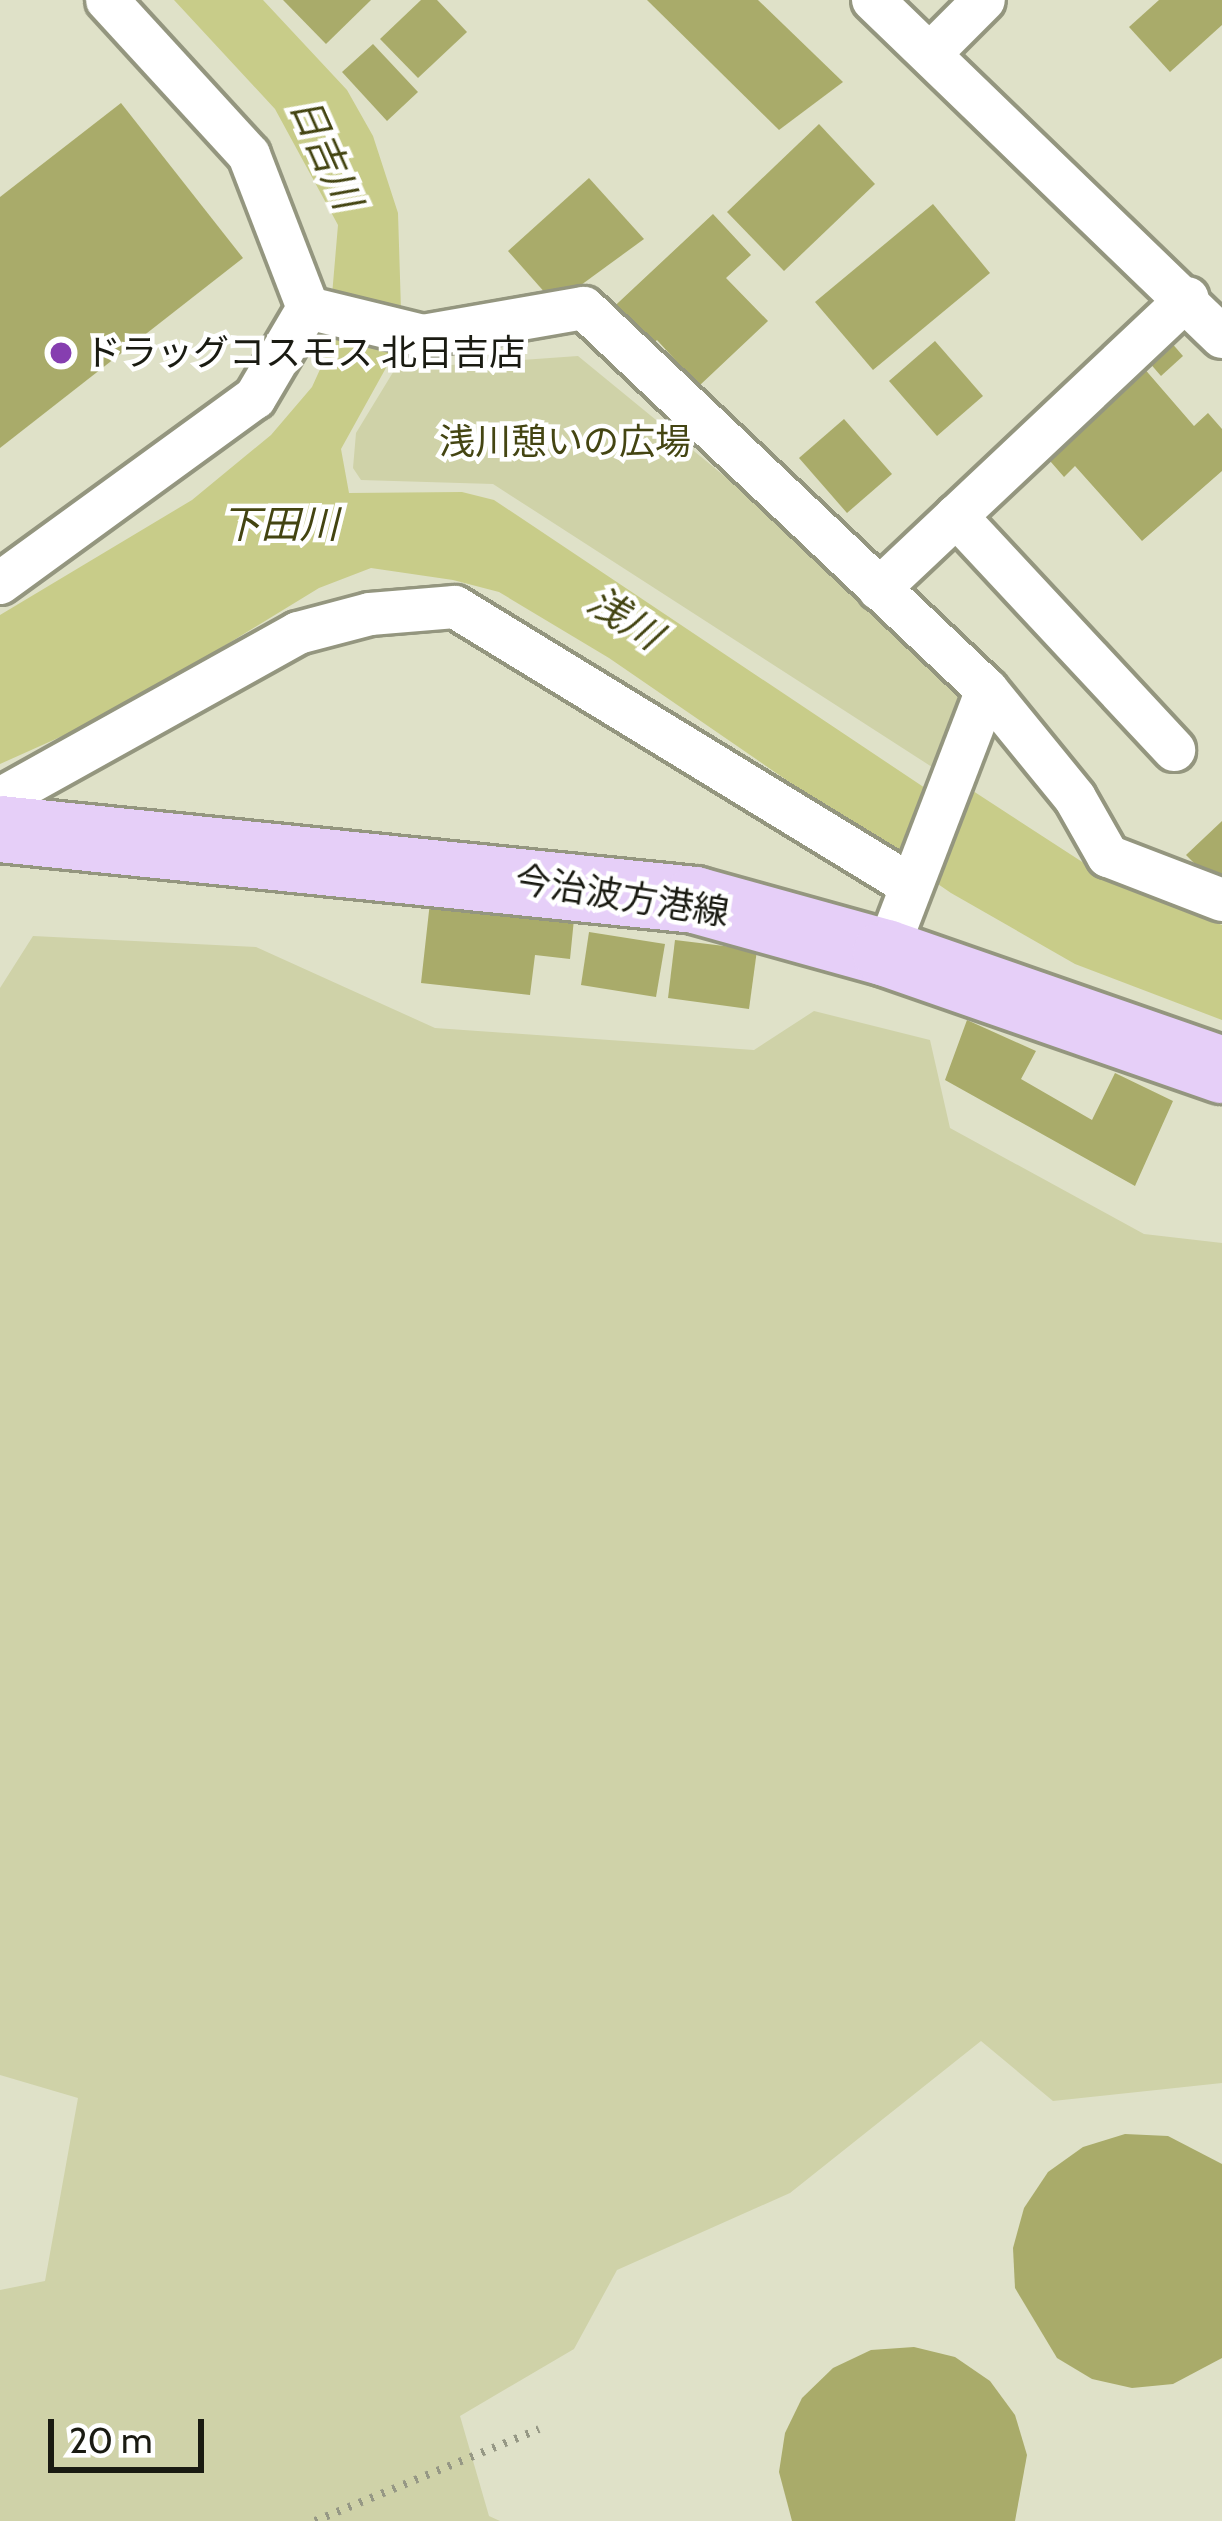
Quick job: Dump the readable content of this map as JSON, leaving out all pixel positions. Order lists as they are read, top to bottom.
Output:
{
  "streets": {
    "main road": ["今治波方港線"]
  },
  "water": ["日吉川", "下田川", "浅川"],
  "parks": ["浅川憩いの広場"],
  "places": ["ドラッグコスモス 北日吉店"],
  "scale_bar": "20 m"
}
